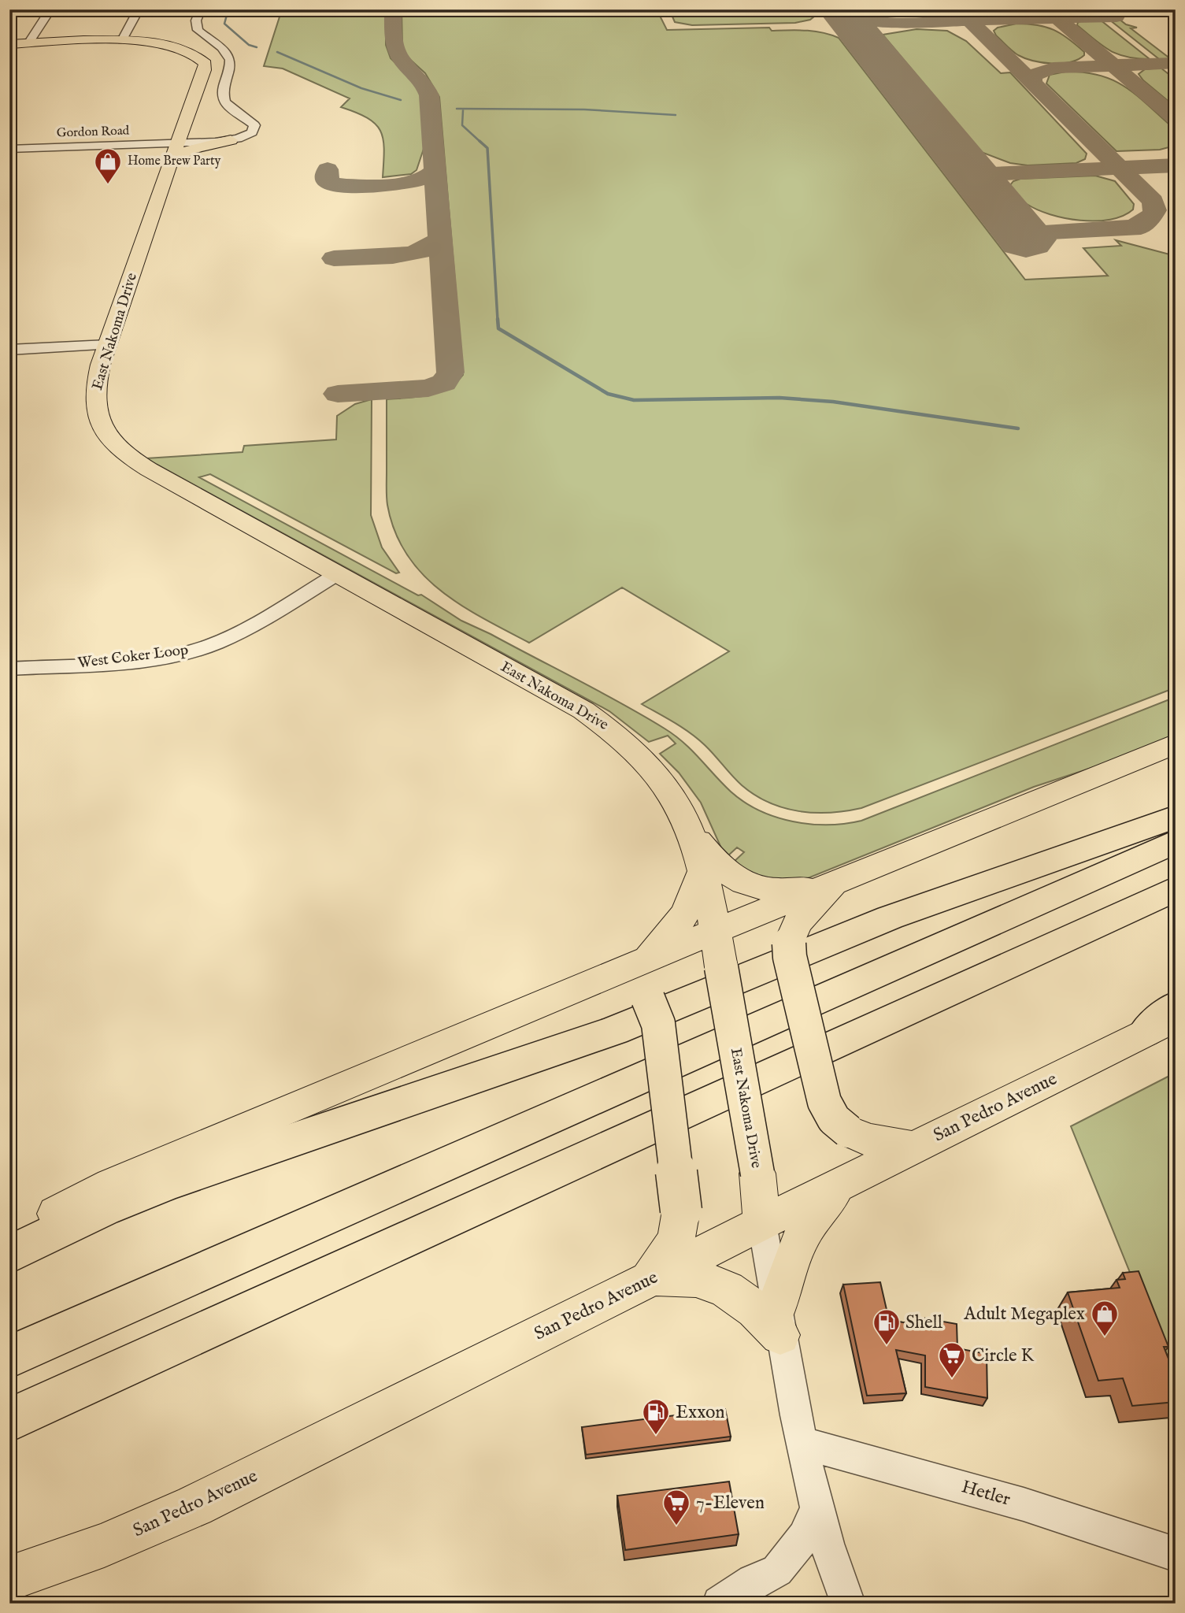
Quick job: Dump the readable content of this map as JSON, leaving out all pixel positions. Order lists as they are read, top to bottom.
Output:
{
  "streets": {
    "main road": ["East Nakoma Drive", "San Pedro Avenue"],
    "street": ["Gordon Road", "West Coker Loop", "Hetler"]
  },
  "crossings": [
    ["Gordon Road", "East Nakoma Drive"],
    ["East Nakoma Drive", "West Coker Loop"],
    ["East Nakoma Drive", "San Pedro Avenue"],
    ["East Nakoma Drive", "Hetler"]
  ],
  "places": {
    "shop": ["Home Brew Party", "Adult Megaplex"],
    "fuel station": ["Shell", "Exxon"],
    "supermarket": ["Circle K", "7-Eleven"]
  }
}
